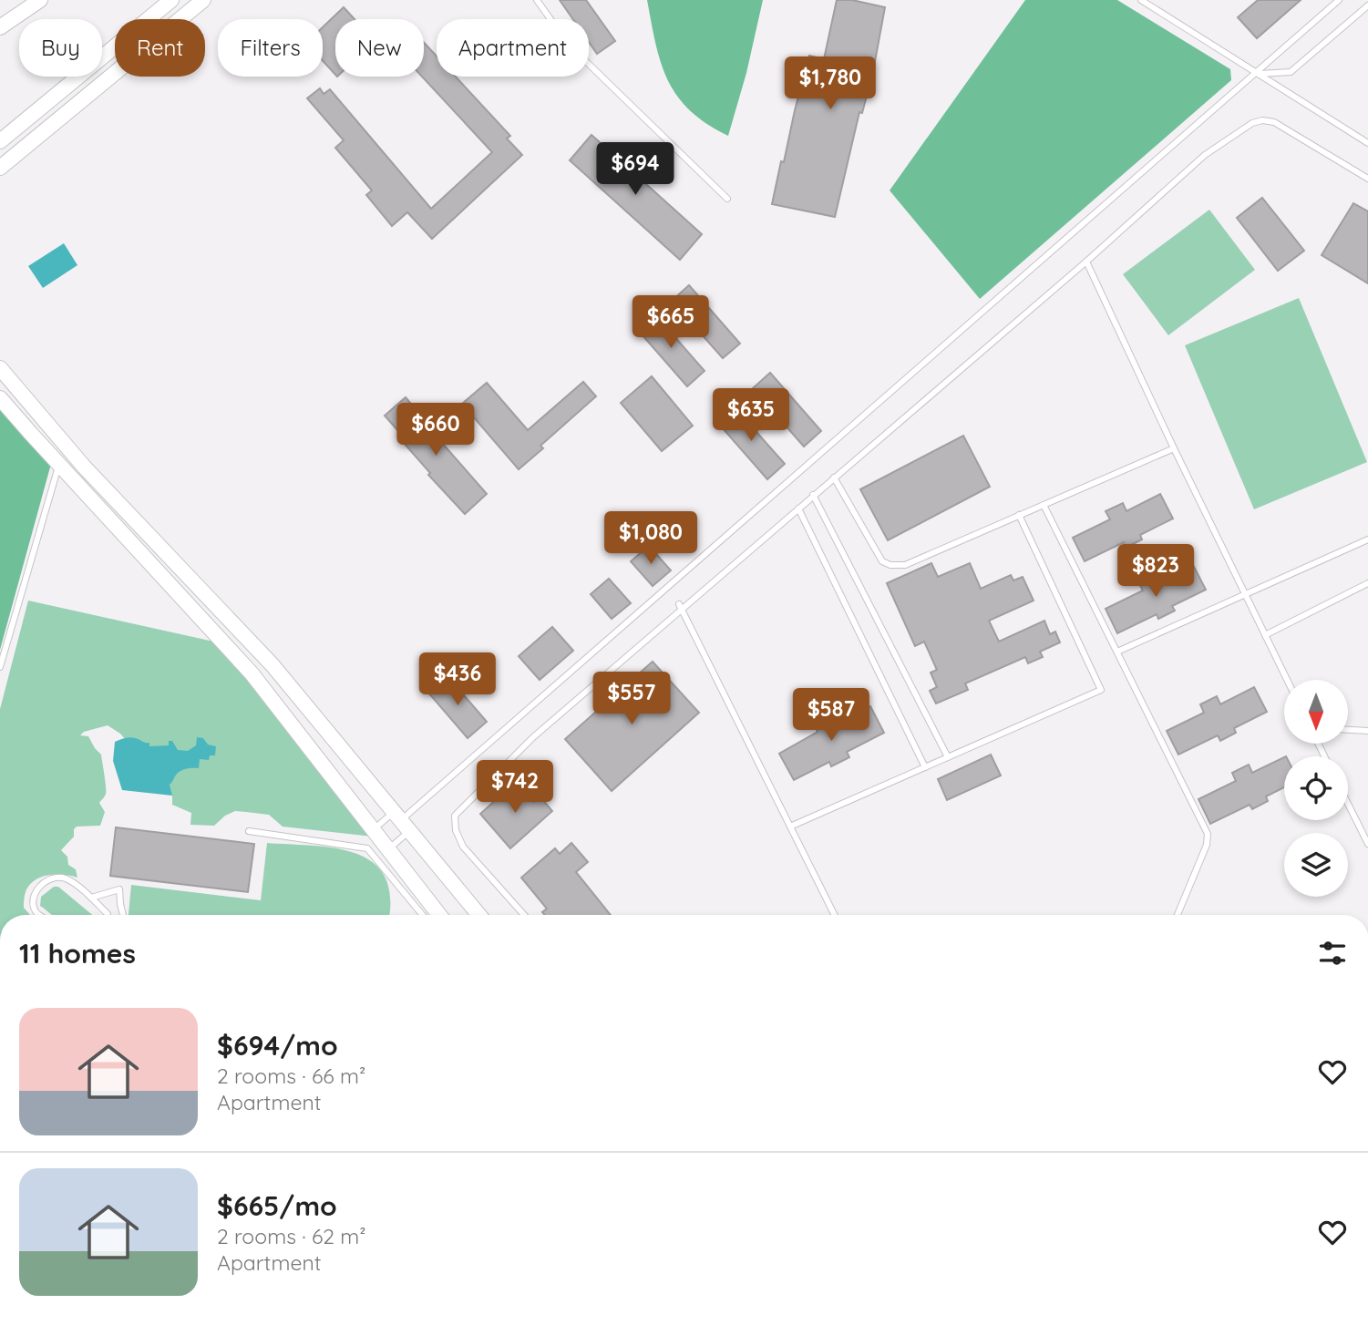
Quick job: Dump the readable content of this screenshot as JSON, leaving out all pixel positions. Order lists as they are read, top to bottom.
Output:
{
  "north": "bottom",
  "page": {
    "chip": [
      "Buy",
      "Rent",
      "Filters",
      "New",
      "Apartment"
    ],
    "price": [
      "$1,780",
      "$694",
      "$665",
      "$635",
      "$660",
      "$1,080",
      "$823",
      "$436",
      "$557",
      "$587",
      "$742"
    ],
    "heading": "11 homes",
    "list": [
      {
        "name": "$694/mo",
        "note": "2 rooms · 66 m² · Apartment"
      },
      {
        "name": "$665/mo",
        "note": "2 rooms · 62 m² · Apartment"
      }
    ]
  }
}
